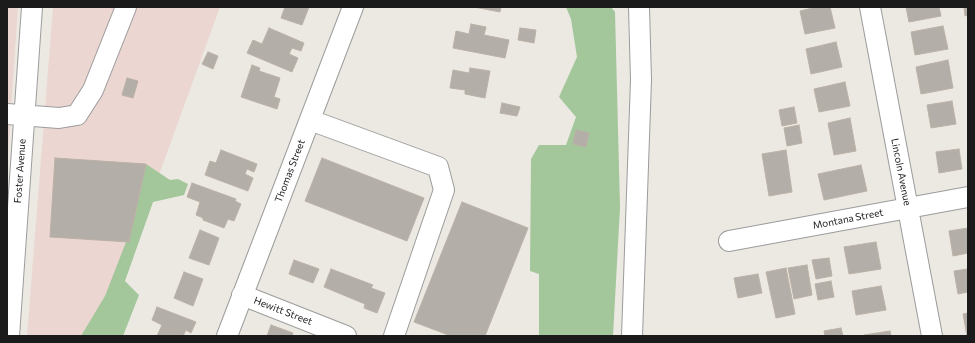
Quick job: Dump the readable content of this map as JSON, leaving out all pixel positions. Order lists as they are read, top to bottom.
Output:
{
  "streets": {
    "street": [
      "Foster Avenue",
      "Thomas Street",
      "Lincoln Avenue",
      "Montana Street",
      "Hewitt Street"
    ]
  },
  "crossings": [
    ["Thomas Street", "Hewitt Street"],
    ["Lincoln Avenue", "Montana Street"]
  ]
}
